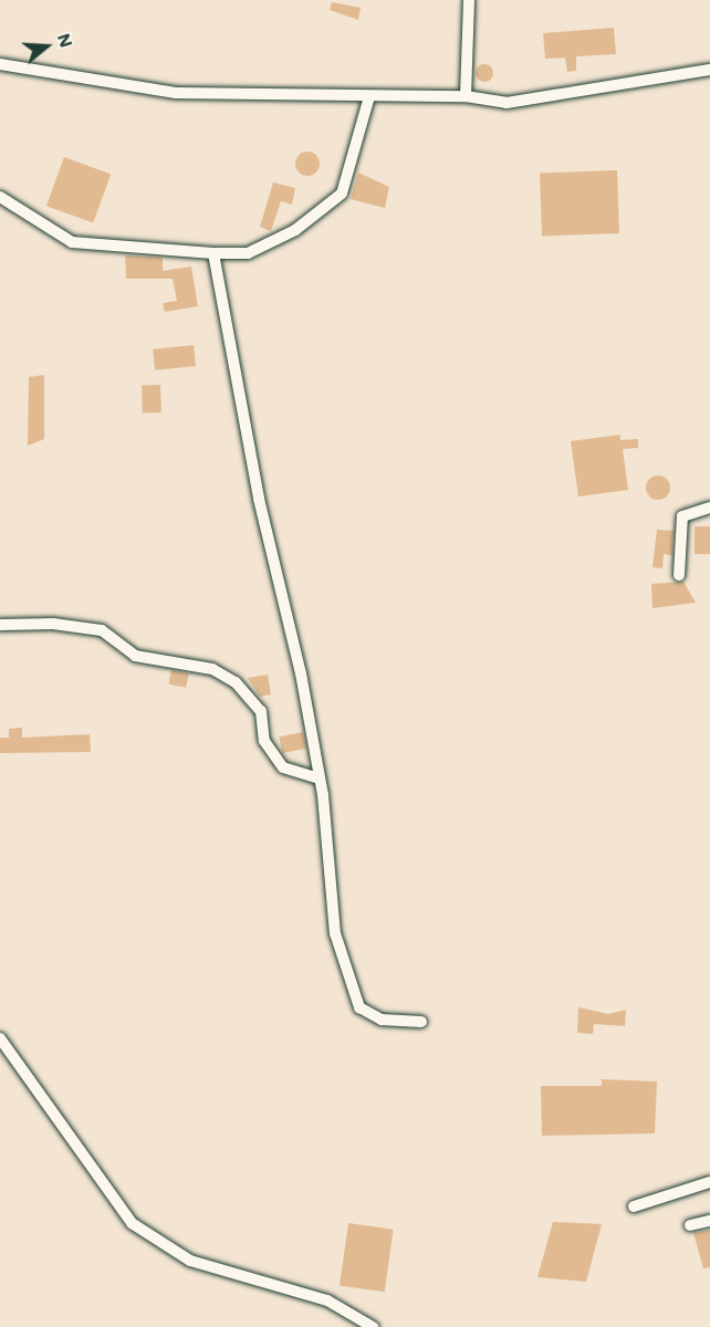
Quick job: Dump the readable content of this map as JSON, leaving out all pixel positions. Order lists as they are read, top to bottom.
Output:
{
  "north": "right"
}
